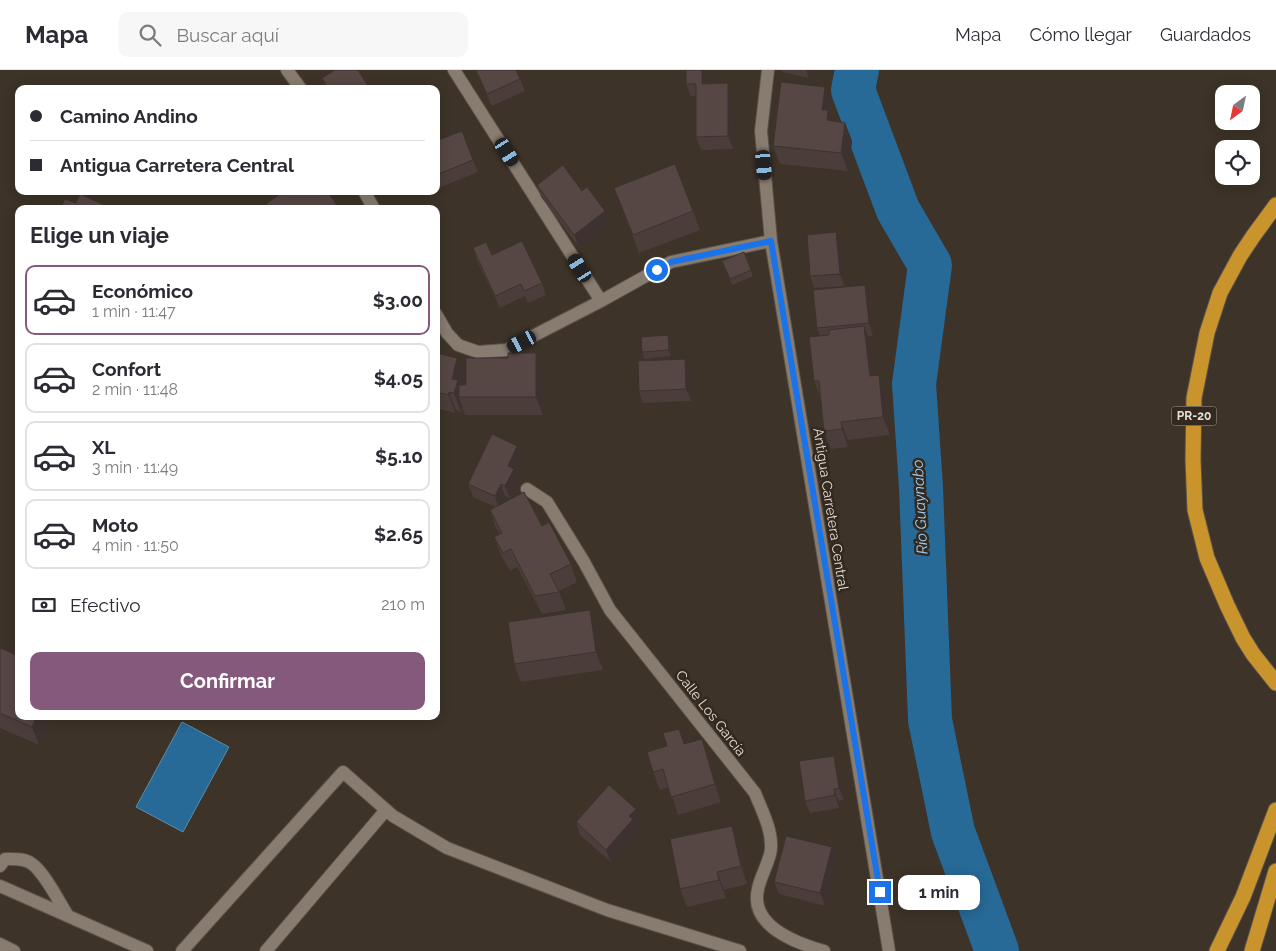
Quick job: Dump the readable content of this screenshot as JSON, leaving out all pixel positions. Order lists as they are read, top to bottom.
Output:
{
  "streets": {
    "highway": ["PR-20"],
    "street": ["Antigua Carretera Central", "Calle Los García"]
  },
  "water": ["Río Guaynabo"],
  "north": "bottom left",
  "page": {
    "header": "Mapa",
    "search": "Buscar aquí",
    "nav": ["Mapa", "Cómo llegar", "Guardados"],
    "banner": ["Camino Andino", "Antigua Carretera Central"],
    "heading": "Elige un viaje",
    "list": [
      {
        "name": "Económico",
        "note": "1 min · 11:47",
        "value": "$3.00"
      },
      {
        "name": "Confort",
        "note": "2 min · 11:48",
        "value": "$4.05"
      },
      {
        "name": "XL",
        "note": "3 min · 11:49",
        "value": "$5.10"
      },
      {
        "name": "Moto",
        "note": "4 min · 11:50",
        "value": "$2.65"
      }
    ],
    "pay": ["Efectivo", "210 m"],
    "buttons": "Confirmar",
    "bubble": "1 min"
  }
}
